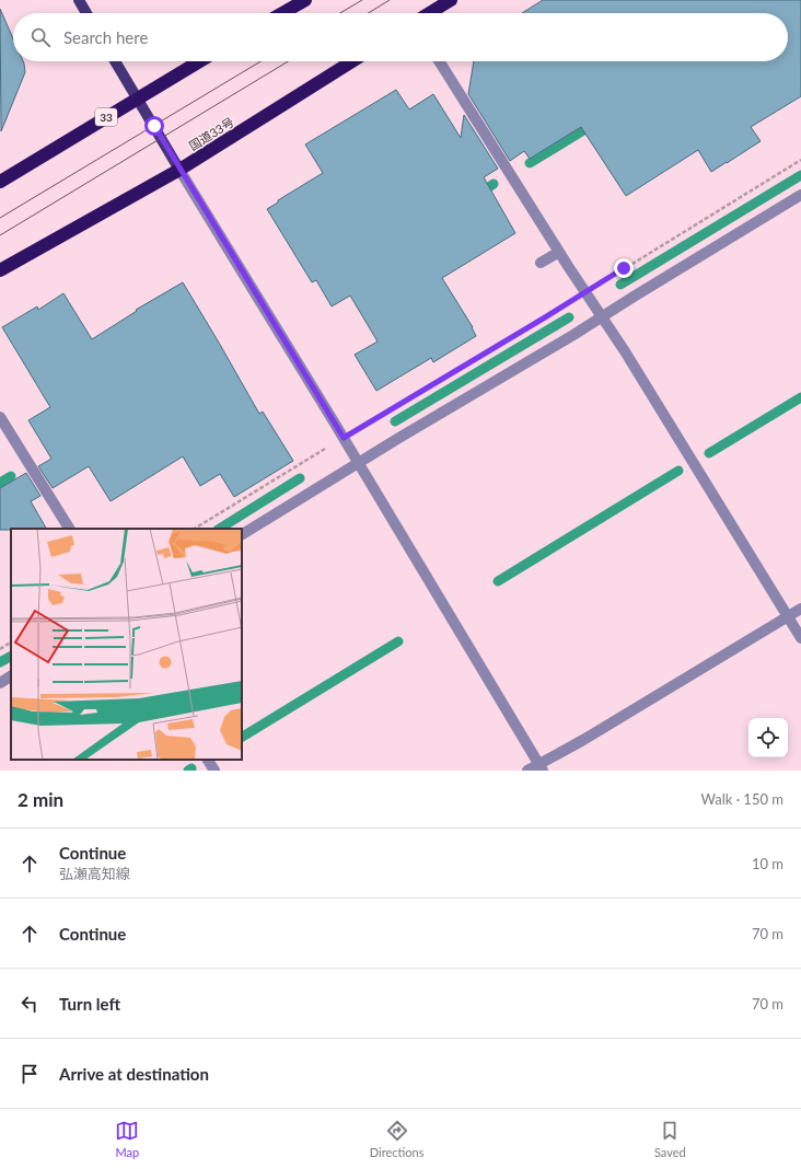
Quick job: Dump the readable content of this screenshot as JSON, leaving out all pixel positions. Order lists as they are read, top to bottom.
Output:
{
  "streets": {
    "highway": ["33", "国道33号"]
  },
  "page": {
    "search": "Search here",
    "heading": ["2 min", "Walk · 150 m"],
    "list": [
      ["Continue", "弘瀬高知線", "10 m"],
      ["Continue", "70 m"],
      ["Turn left", "70 m"],
      "Arrive at destination"
    ],
    "nav": ["Map", "Directions", "Saved"]
  }
}
